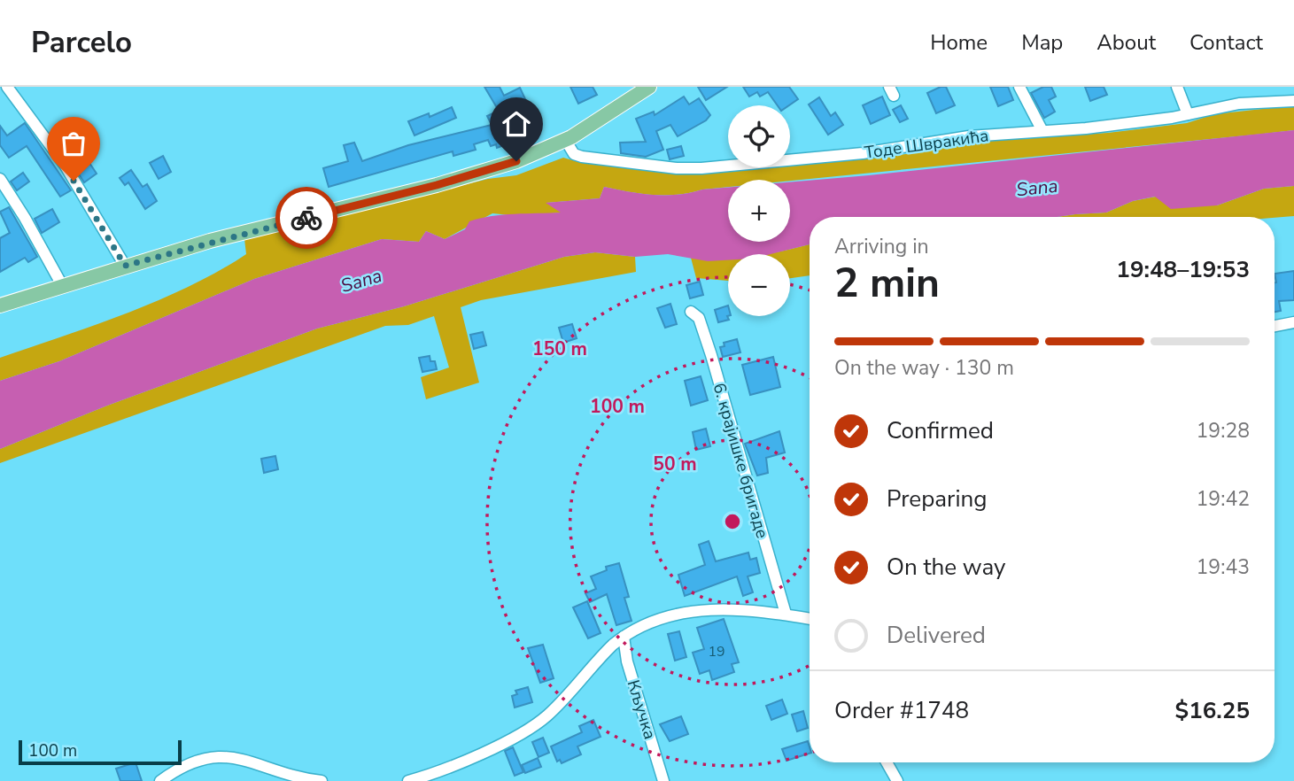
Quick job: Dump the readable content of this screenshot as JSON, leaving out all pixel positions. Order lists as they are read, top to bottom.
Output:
{
  "streets": {
    "street": ["Тоде Швракића", "6. крајишке бригаде", "Кључка"]
  },
  "water": ["Sana"],
  "house_numbers": ["19"],
  "scale_bar": "100 m",
  "page": {
    "header": "Parcelo",
    "nav": [
      "Home",
      "Map",
      "About",
      "Contact"
    ],
    "map_buttons": ["+", "−"],
    "heading": ["2 min", "Arriving in", "19:48–19:53"],
    "panel": ["Order #1748", "$16.25"],
    "bar": "On the way · 130 m",
    "list": [
      ["Confirmed", "19:28"],
      ["Preparing", "19:42"],
      ["On the way", "19:43"],
      "Delivered"
    ],
    "scale": "100 m"
  },
  "rings": ["150 m", "100 m", "50 m"]
}
